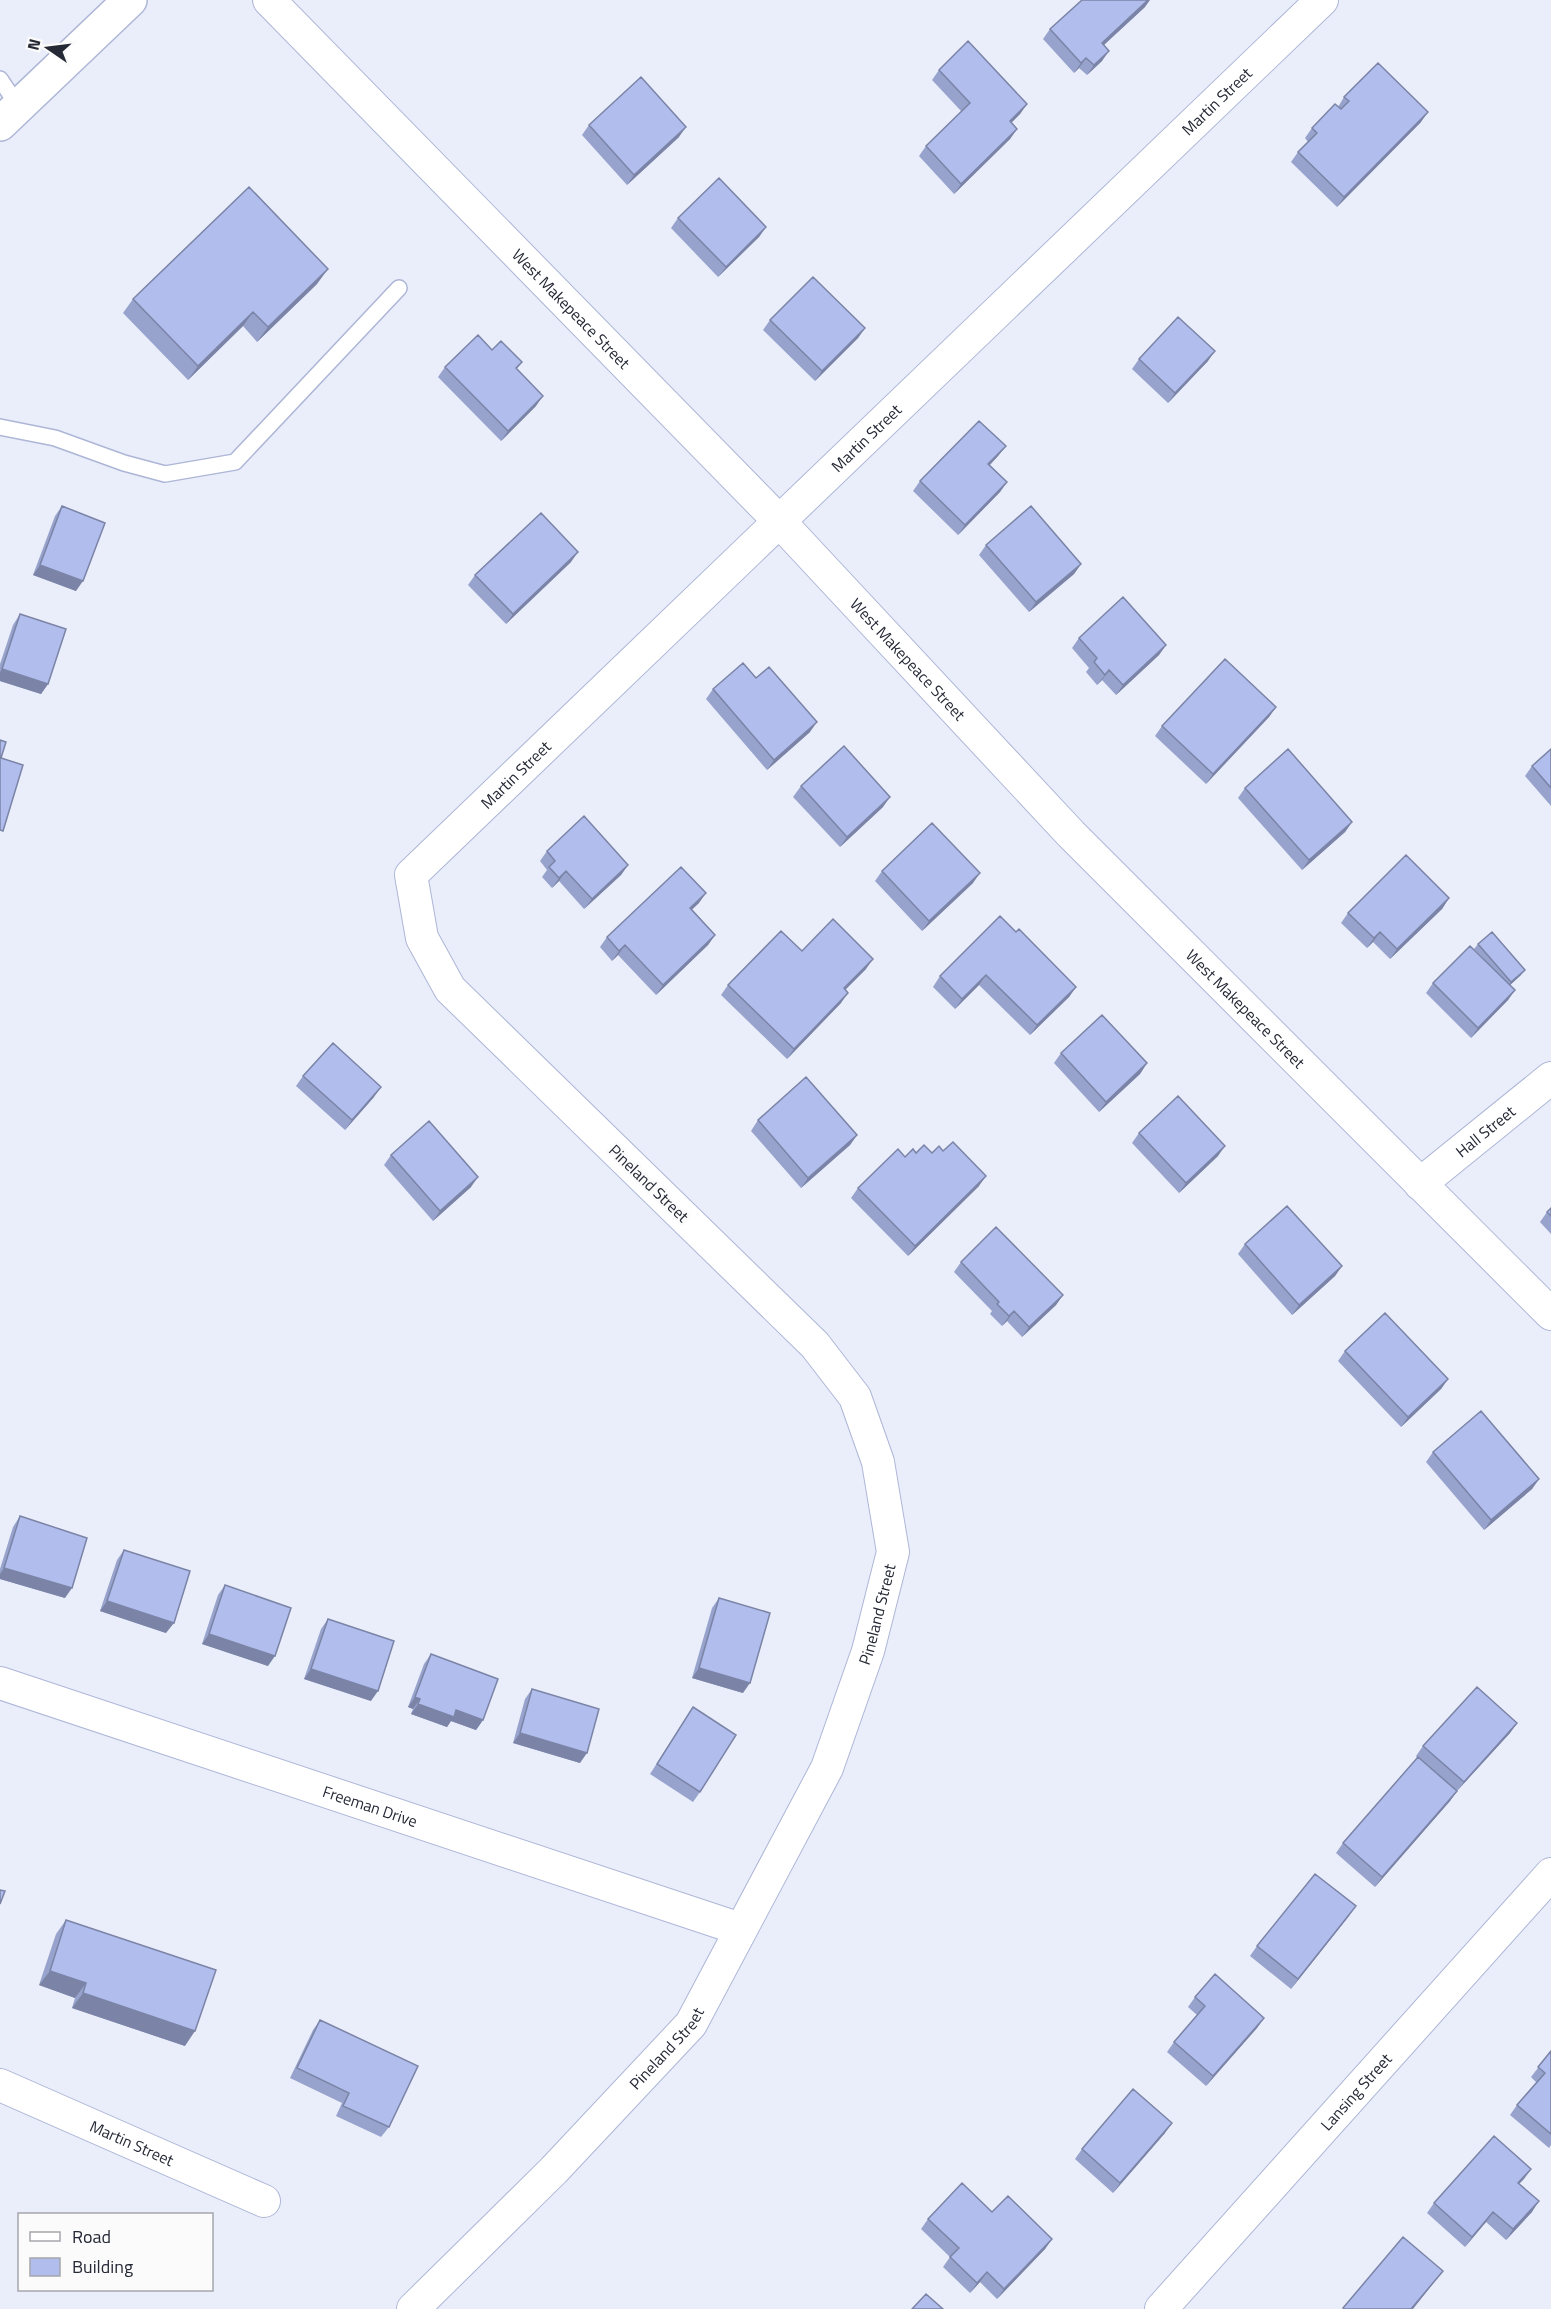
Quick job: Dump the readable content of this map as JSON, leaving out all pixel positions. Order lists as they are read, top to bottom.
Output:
{
  "streets": {
    "street": [
      "Martin Street",
      "West Makepeace Street",
      "Hall Street",
      "Pineland Street",
      "Freeman Drive",
      "Lansing Street"
    ]
  },
  "crossings": [
    ["Martin Street", "West Makepeace Street"],
    ["Martin Street", "Pineland Street"],
    ["West Makepeace Street", "Hall Street"],
    ["Pineland Street", "Freeman Drive"]
  ],
  "legend": ["Road", "Building"],
  "north": "left"
}
